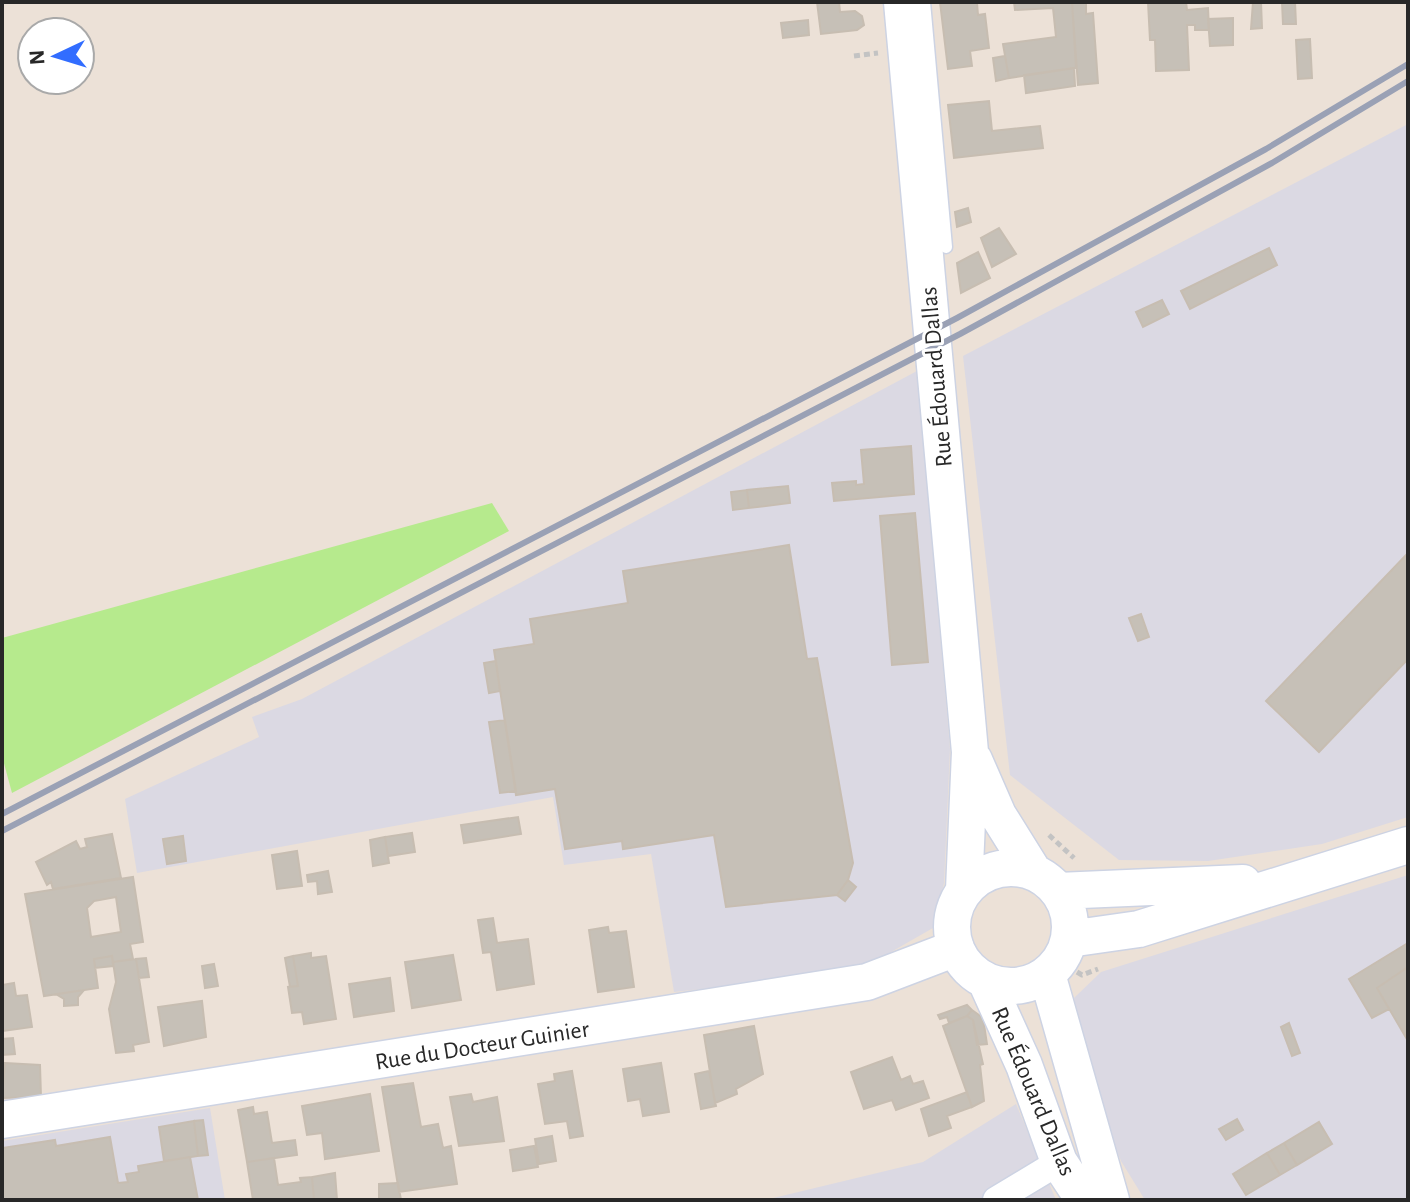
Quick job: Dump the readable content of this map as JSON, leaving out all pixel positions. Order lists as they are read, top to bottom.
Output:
{
  "streets": {
    "street": ["Rue Édouard Dallas", "Rue du Docteur Guinier"]
  },
  "crossings": [
    ["Rue Édouard Dallas", "Rue du Docteur Guinier"]
  ],
  "north": "left"
}
